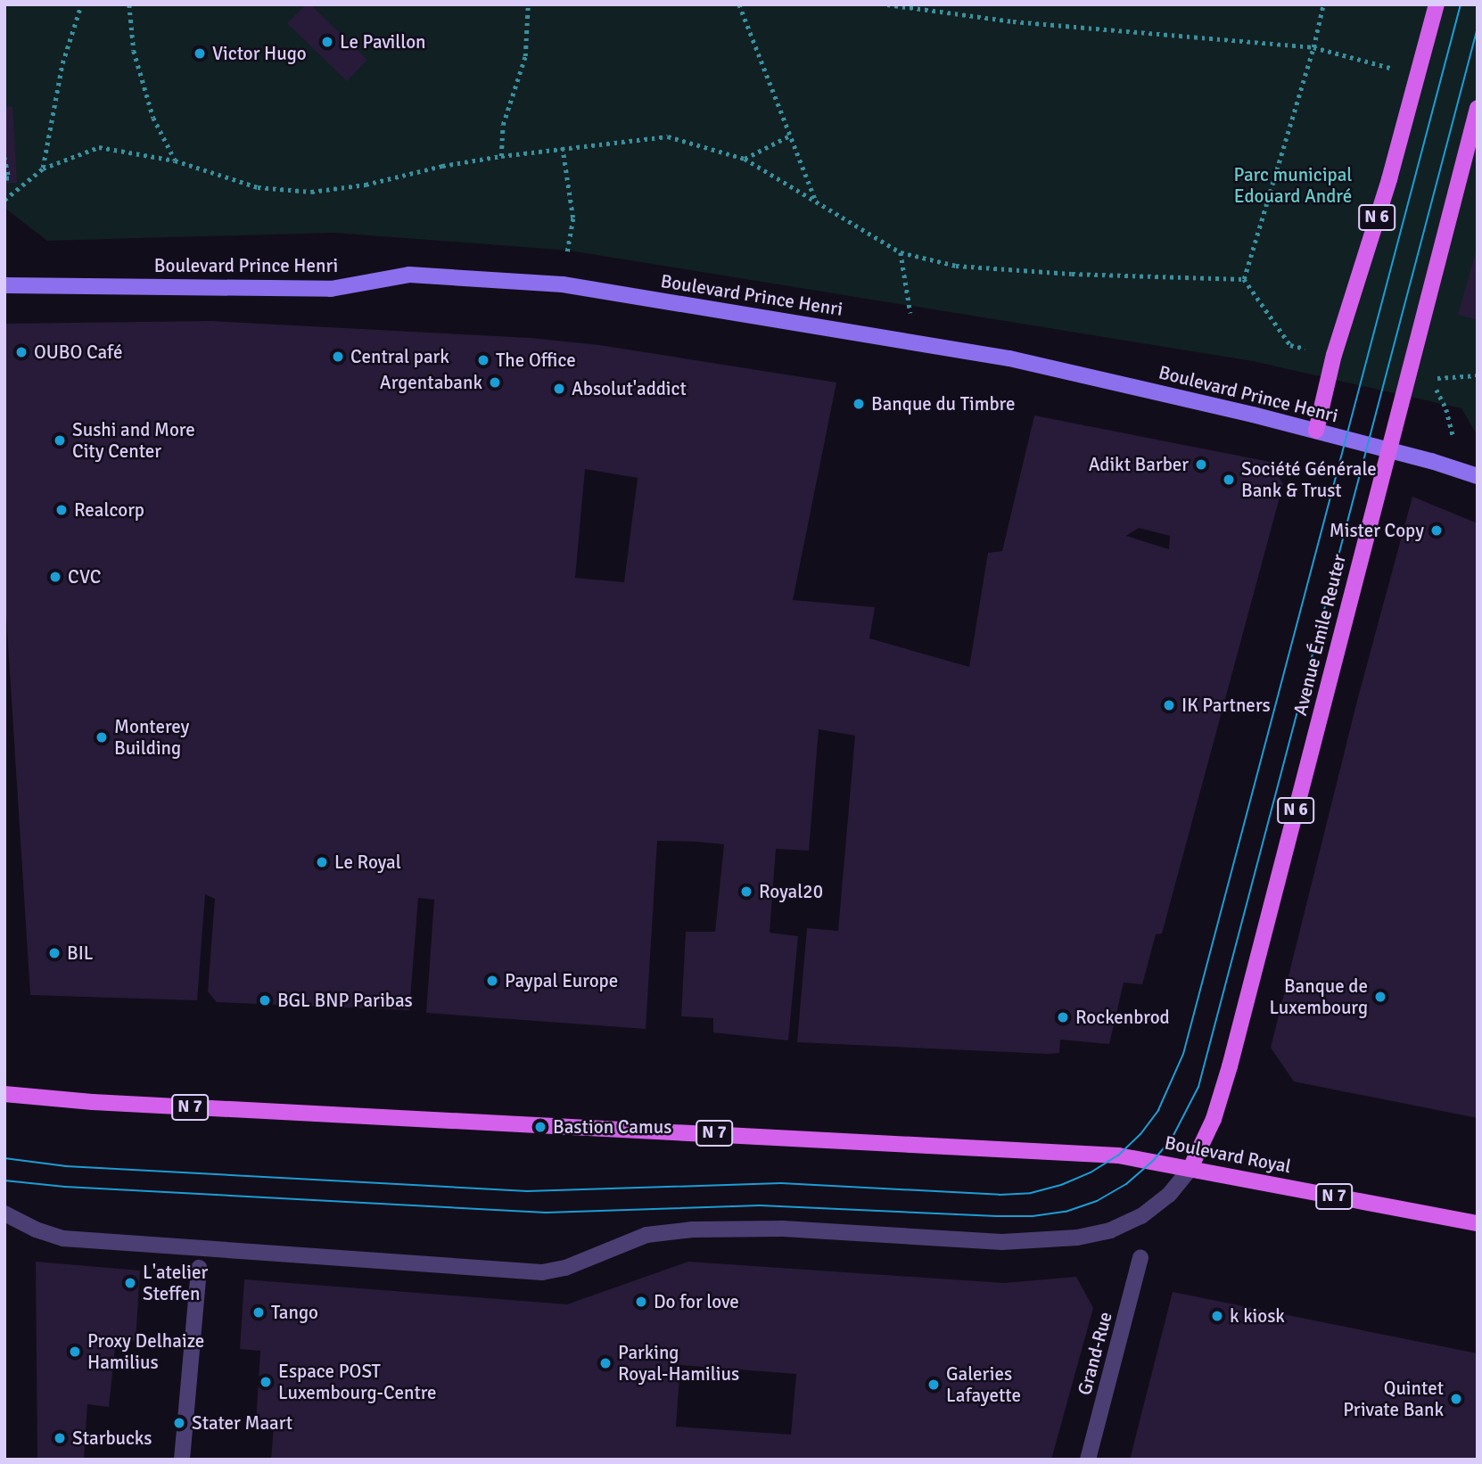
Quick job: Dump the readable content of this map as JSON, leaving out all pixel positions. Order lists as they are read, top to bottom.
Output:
{
  "streets": {
    "main road": [
      "N 6",
      "Boulevard Prince Henri",
      "Avenue Émile Reuter",
      "N 7",
      "Boulevard Royal"
    ],
    "street": ["Grand-Rue"]
  },
  "crossings": [
    ["N 6", "Boulevard Prince Henri"],
    ["Boulevard Prince Henri", "Avenue Émile Reuter"],
    ["Avenue Émile Reuter", "Boulevard Royal"]
  ],
  "parks": ["Parc municipal Edouard André"],
  "places": [
    "Le Pavillon",
    "Victor Hugo",
    "OUBO Café",
    "Central park",
    "The Office",
    "Argentabank",
    "Absolut'addict",
    "Banque du Timbre",
    "Sushi and More City Center",
    "Adikt Barber",
    "Société Générale Bank & Trust",
    "Realcorp",
    "Mister Copy",
    "CVC",
    "IK Partners",
    "Monterey Building",
    "Le Royal",
    "Royal20",
    "BIL",
    "Paypal Europe",
    "Banque de Luxembourg",
    "BGL BNP Paribas",
    "Rockenbrod",
    "Bastion Camus",
    "L'atelier Steffen",
    "Do for love",
    "Tango",
    "k kiosk",
    "Proxy Delhaize Hamilius",
    "Parking Royal-Hamilius",
    "Espace POST Luxembourg-Centre",
    "Galeries Lafayette",
    "Quintet Private Bank",
    "Stater Maart",
    "Starbucks"
  ]
}
